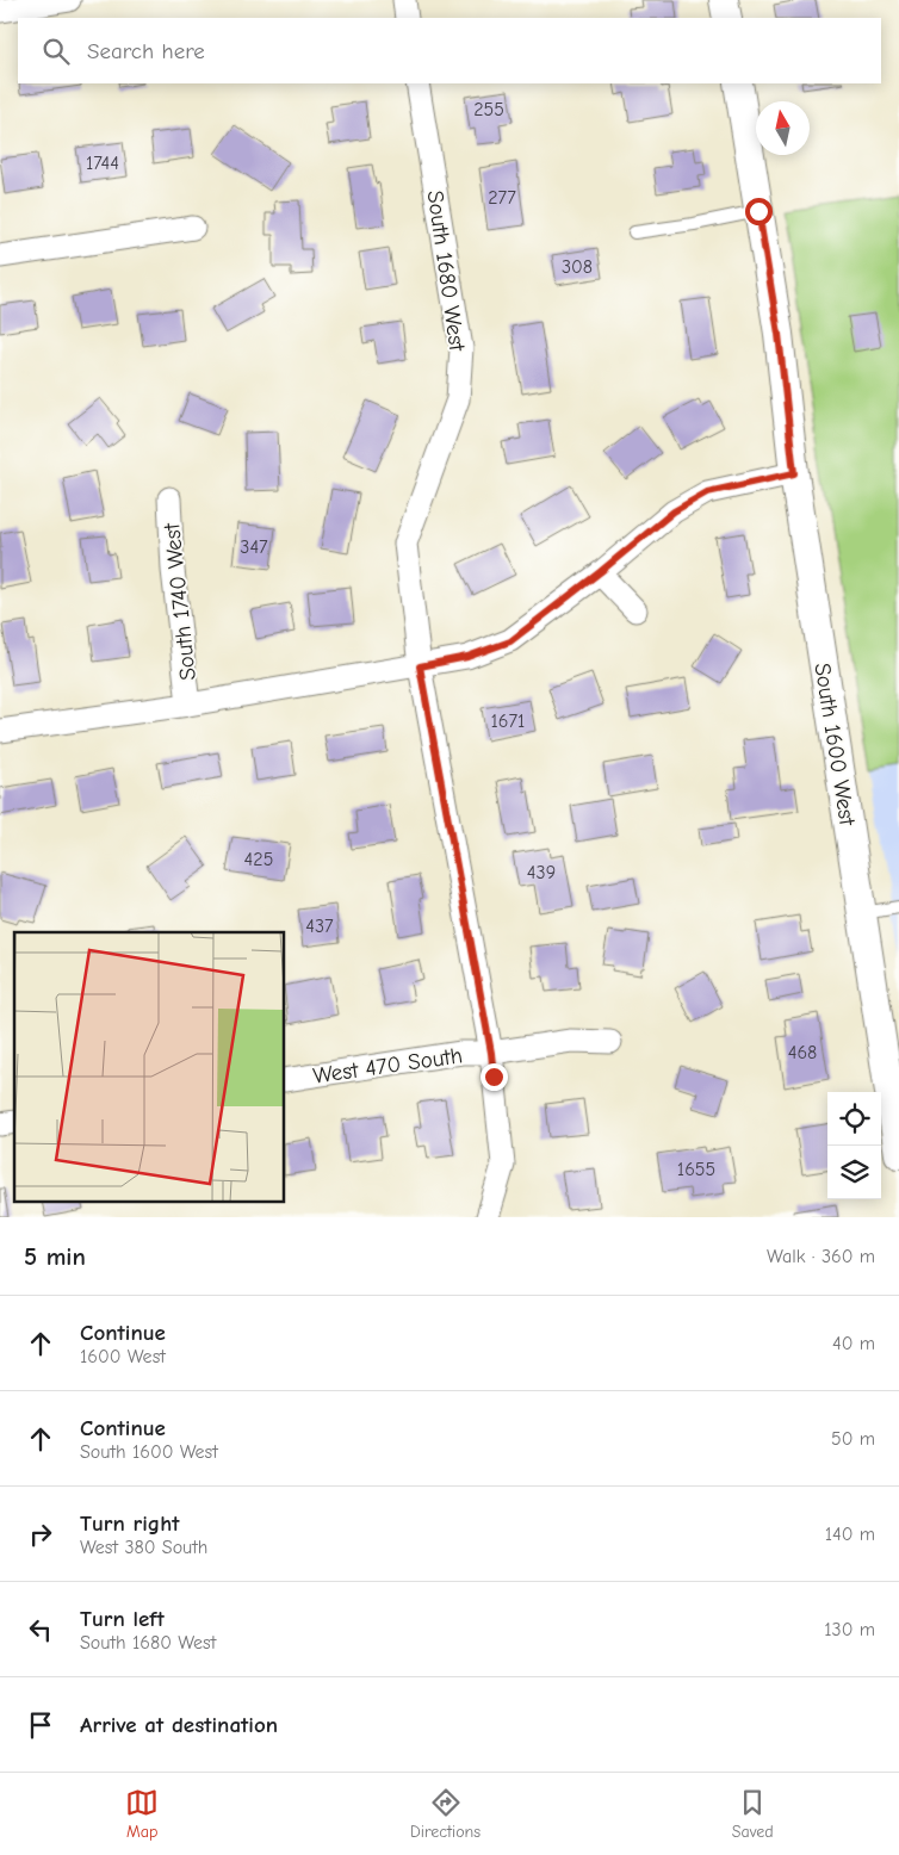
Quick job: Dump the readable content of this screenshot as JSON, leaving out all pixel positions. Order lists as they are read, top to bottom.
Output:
{
  "streets": {
    "street": [
      "South 1680 West",
      "South 1740 West",
      "South 1600 West",
      "West 470 South"
    ]
  },
  "crossings": [
    ["South 1680 West", "West 470 South"]
  ],
  "house_numbers": [
    "255",
    "1744",
    "277",
    "308",
    "347",
    "1671",
    "425",
    "439",
    "437",
    "468",
    "1655"
  ],
  "north": "top",
  "page": {
    "search": "Search here",
    "heading": ["5 min", "Walk · 360 m"],
    "list": [
      ["Continue", "1600 West", "40 m"],
      ["Continue", "South 1600 West", "50 m"],
      ["Turn right", "West 380 South", "140 m"],
      ["Turn left", "South 1680 West", "130 m"],
      "Arrive at destination"
    ],
    "nav": ["Map", "Directions", "Saved"]
  }
}
